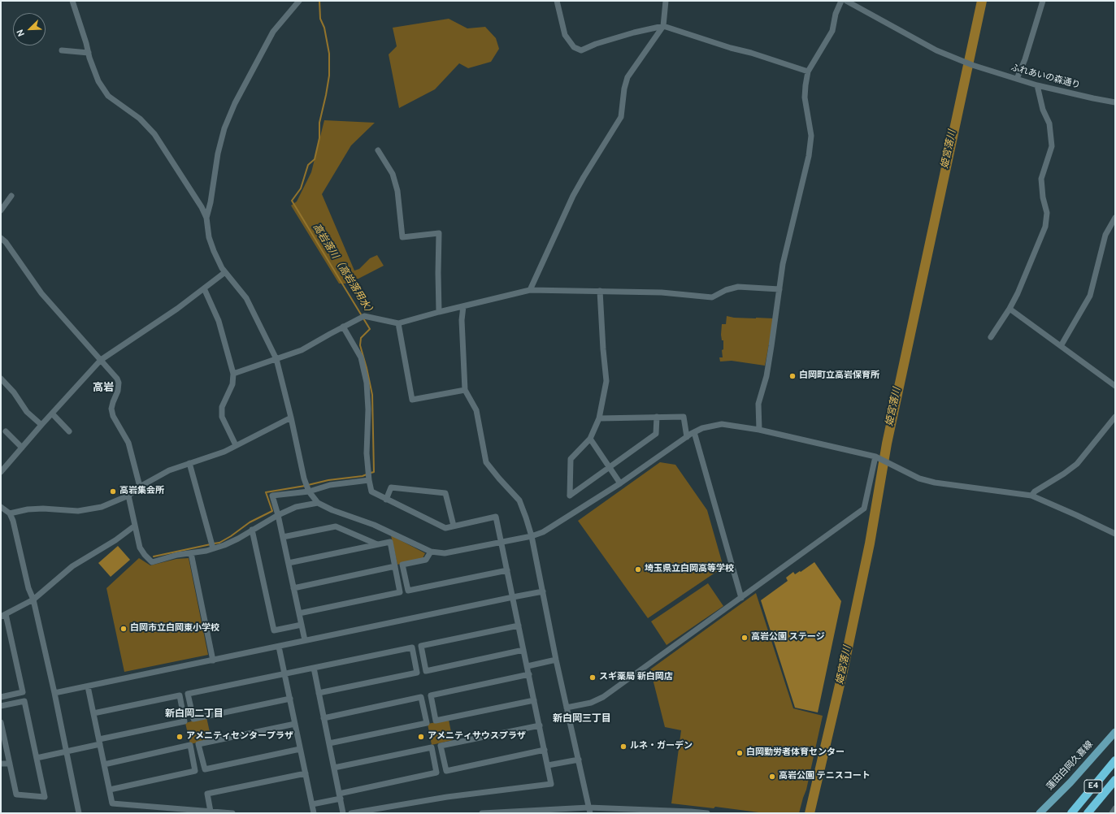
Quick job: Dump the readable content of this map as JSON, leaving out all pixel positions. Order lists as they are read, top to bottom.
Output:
{
  "streets": {
    "highway": ["E4"],
    "main road": ["蓮田白岡久喜線"],
    "street": ["ふれあいの森通り"]
  },
  "districts": ["高岩", "新白岡二丁目", "新白岡三丁目"],
  "water": ["姫宮落川", "高岩落川（高岩落用水）"],
  "places": [
    "白岡町立高岩保育所",
    "高岩集会所",
    "埼玉県立白岡高等学校",
    "白岡市立白岡東小学校",
    "高岩公園 ステージ",
    "スギ薬局 新白岡店",
    "アメニティセンタープラザ",
    "アメニティサウスプラザ",
    "ルネ・ガーデン",
    "白岡勤労者体育センター",
    "高岩公園 テニスコート"
  ],
  "north": "bottom left"
}
